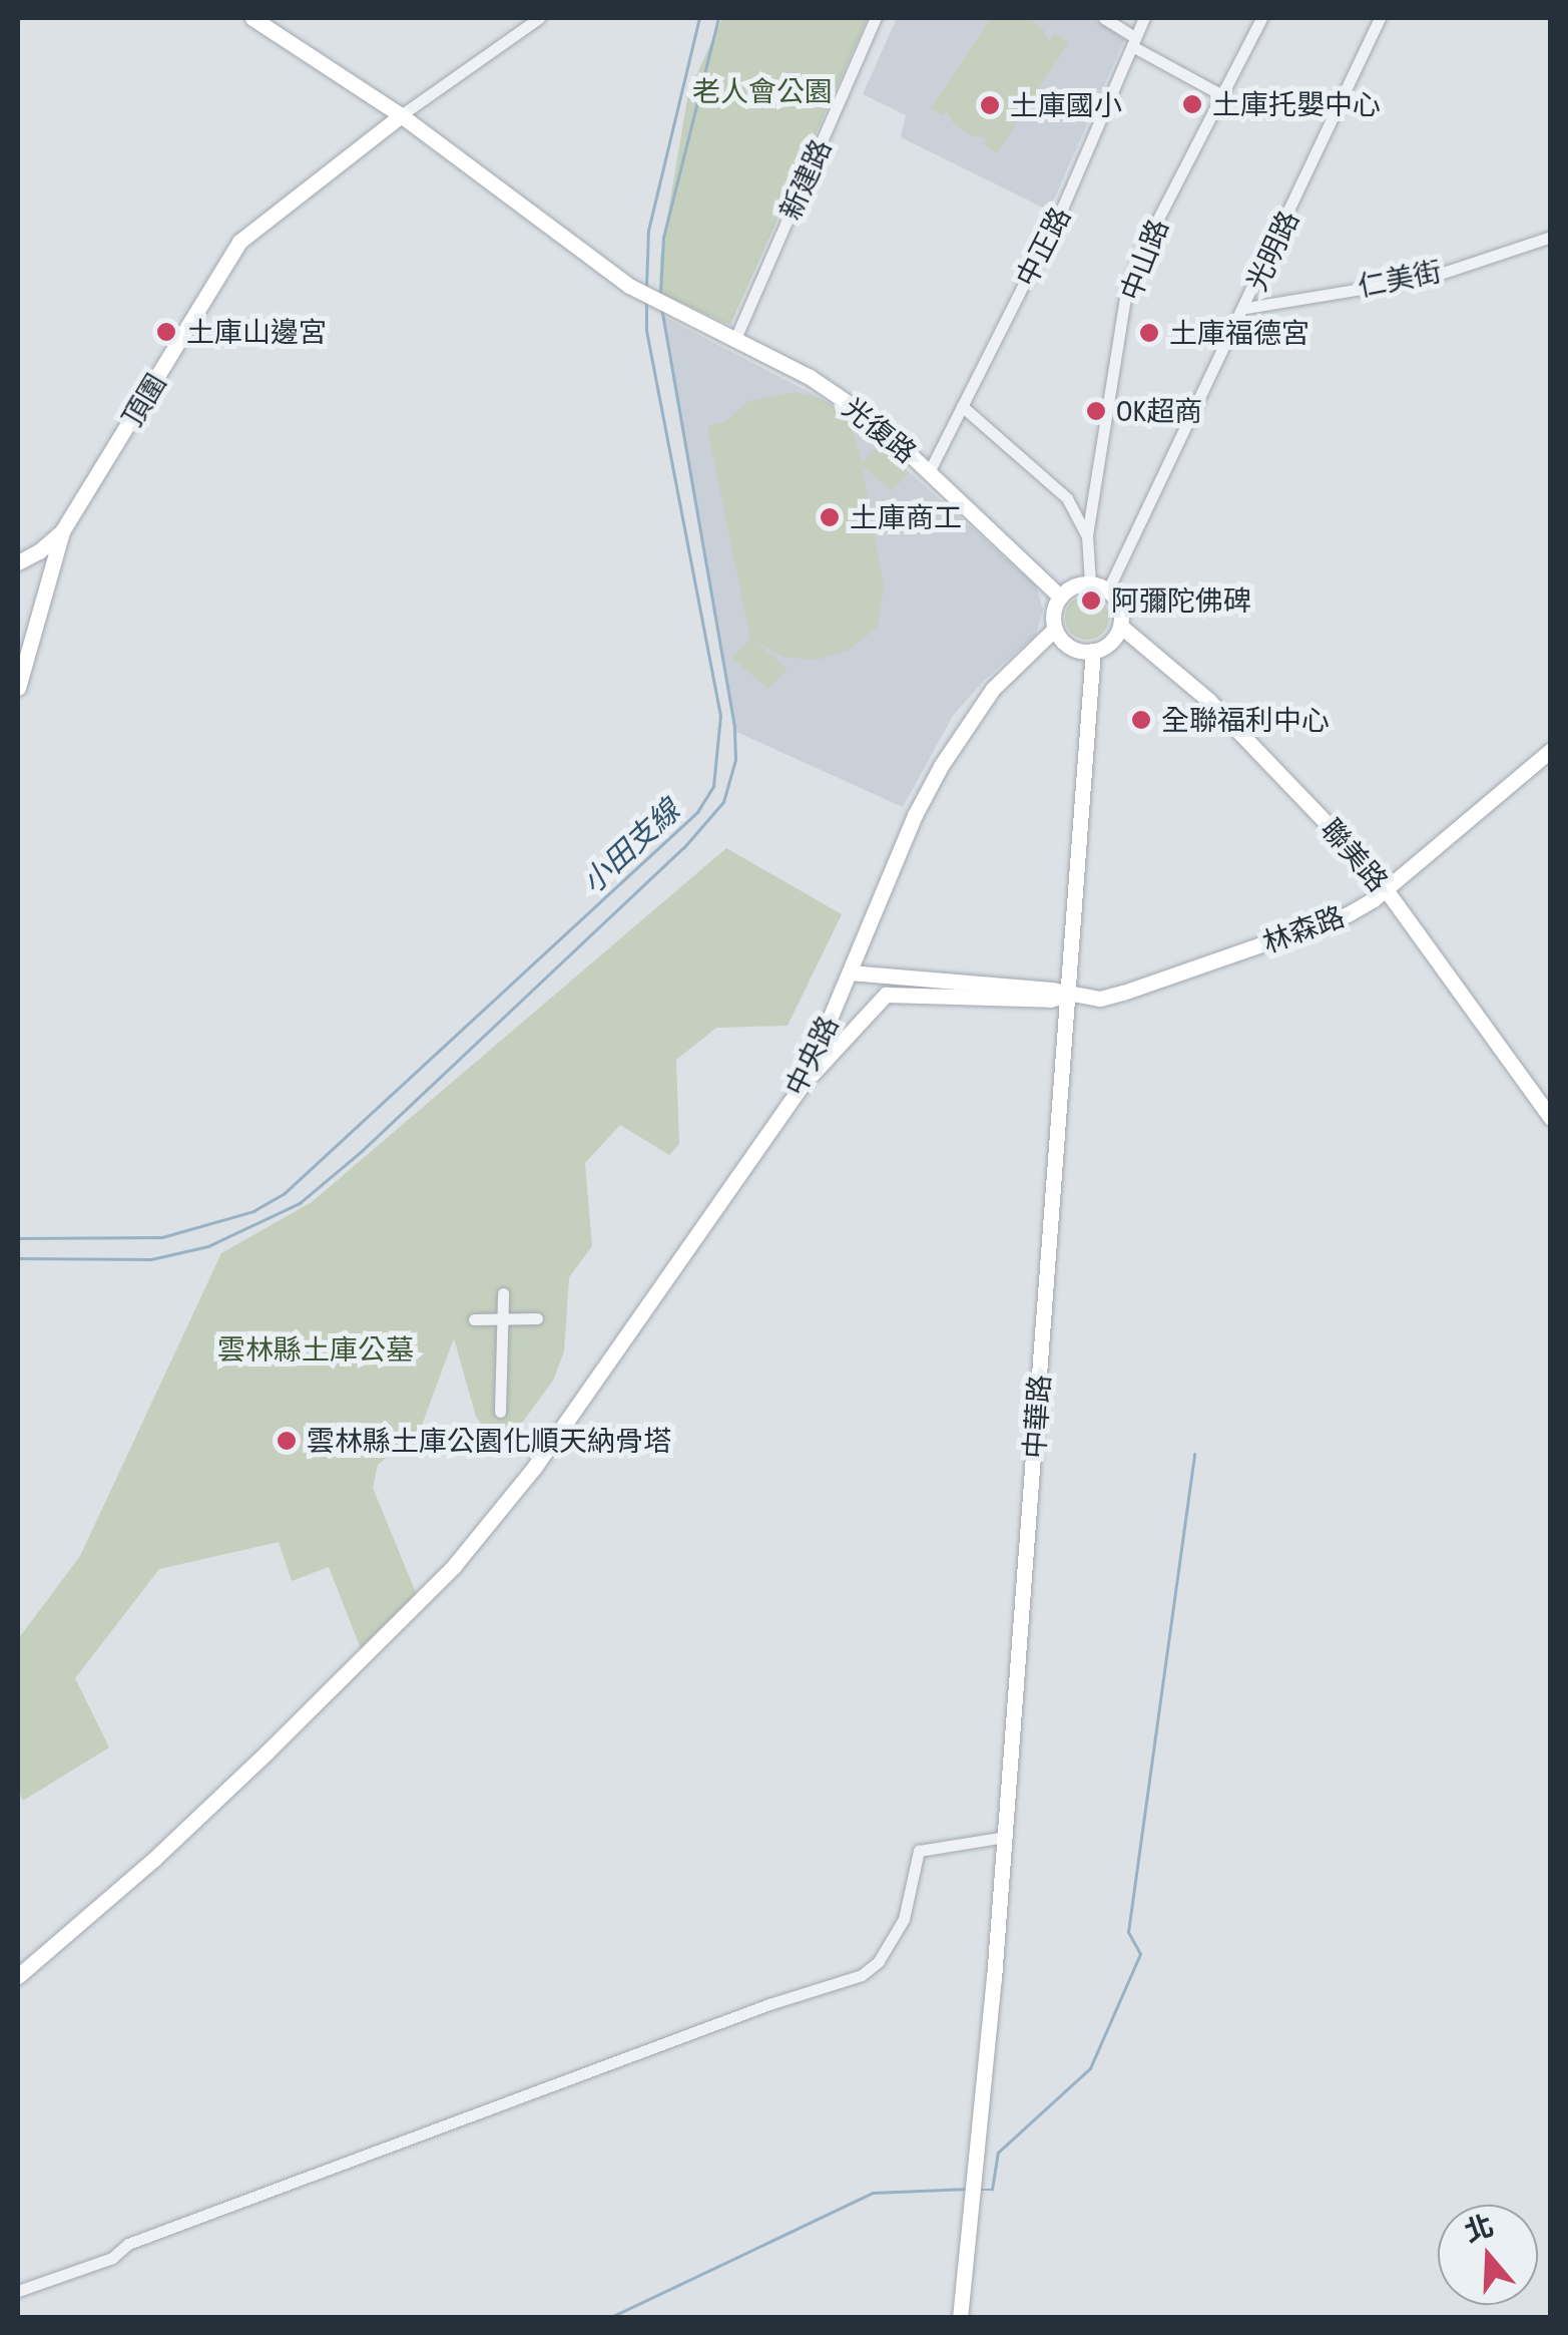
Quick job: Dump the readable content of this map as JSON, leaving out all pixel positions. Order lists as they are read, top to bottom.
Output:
{
  "streets": {
    "main road": [
      "頂圍",
      "光復路",
      "聯美路",
      "林森路",
      "中央路",
      "中華路"
    ],
    "street": [
      "新建路",
      "中正路",
      "光明路",
      "中山路",
      "仁美街"
    ]
  },
  "crossings": [
    ["新建路", "光復路"],
    ["中正路", "光復路"],
    ["光明路", "中山路"],
    ["光明路", "仁美街"],
    ["光明路", "光復路"],
    ["光明路", "聯美路"],
    ["光明路", "中央路"],
    ["光明路", "中華路"],
    ["中山路", "光復路"],
    ["中山路", "聯美路"],
    ["中山路", "中央路"],
    ["中山路", "中華路"],
    ["頂圍", "光復路"],
    ["光復路", "聯美路"],
    ["光復路", "中央路"],
    ["光復路", "中華路"],
    ["聯美路", "林森路"],
    ["聯美路", "中央路"],
    ["聯美路", "中華路"],
    ["林森路", "中央路"],
    ["林森路", "中華路"],
    ["中央路", "中華路"]
  ],
  "water": ["小田支線"],
  "parks": ["老人會公園", "雲林縣土庫公墓"],
  "places": [
    "土庫托嬰中心",
    "土庫國小",
    "土庫山邊宮",
    "土庫福德宮",
    "OK超商",
    "土庫商工",
    "阿彌陀佛碑",
    "全聯福利中心",
    "雲林縣土庫公園化順天納骨塔"
  ],
  "north": "top"
}
